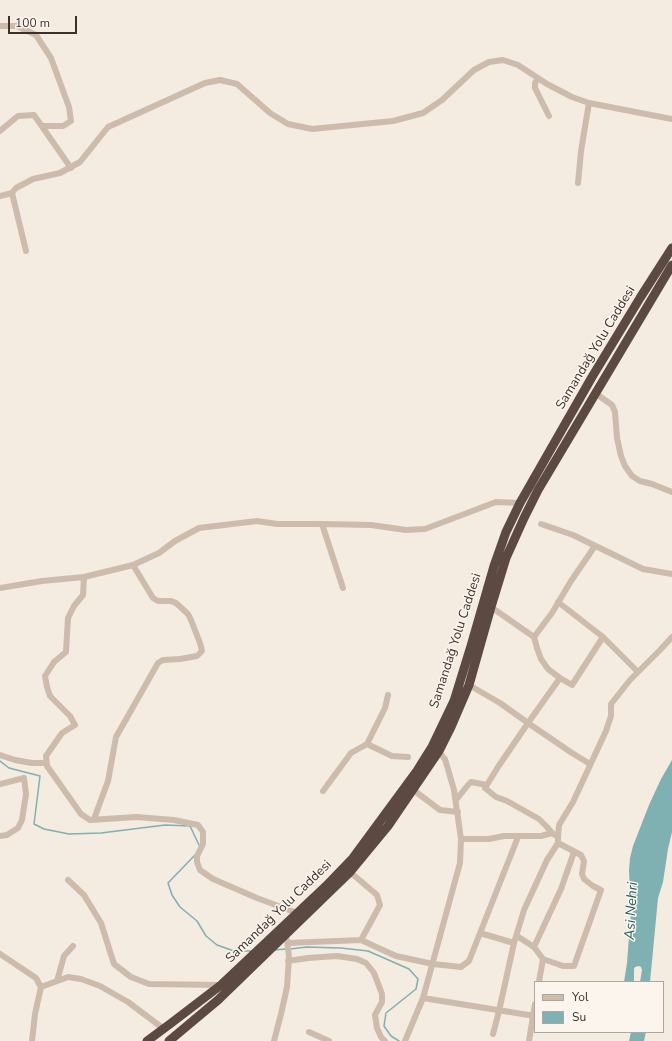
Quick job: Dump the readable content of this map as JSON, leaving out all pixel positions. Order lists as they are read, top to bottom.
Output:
{
  "streets": {
    "highway": ["Samandağ Yolu Caddesi"]
  },
  "water": ["Asi Nehri"],
  "legend": ["Yol", "Su"],
  "scale_bar": "100 m"
}
